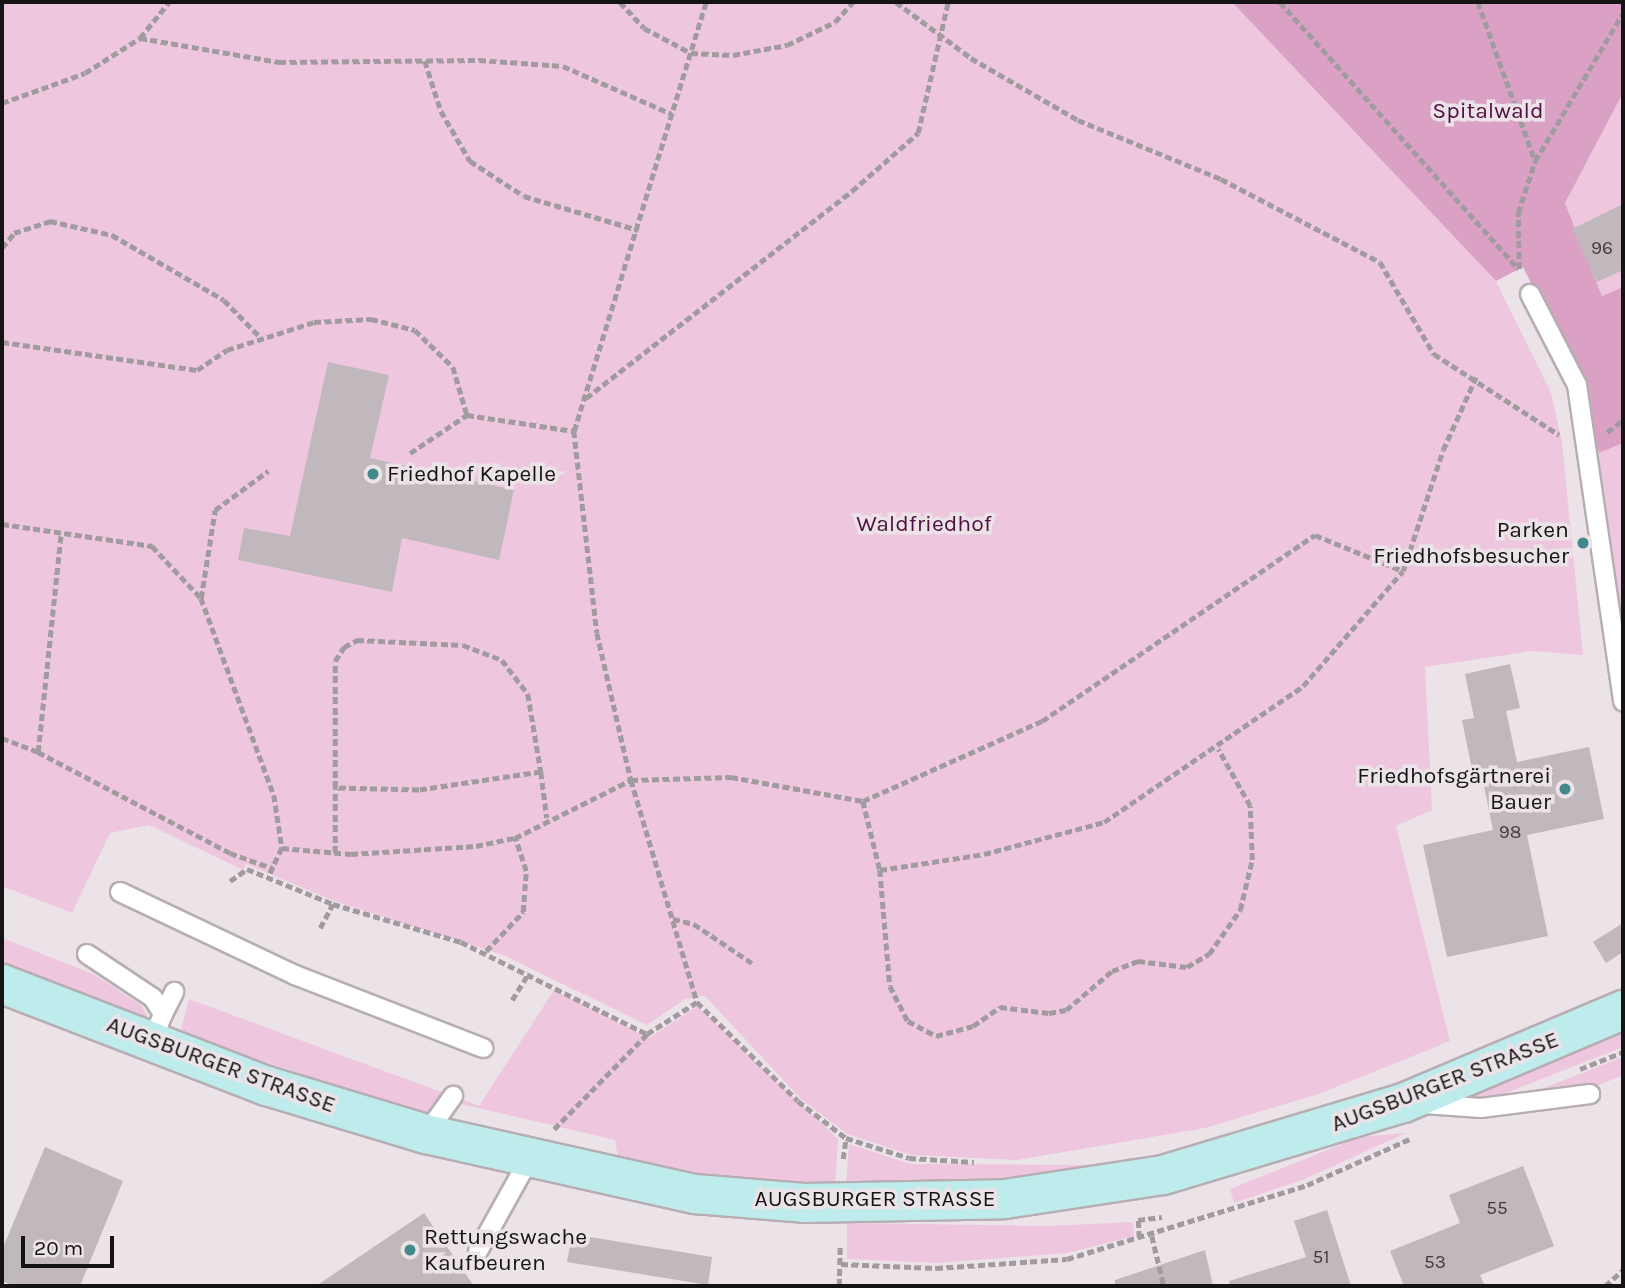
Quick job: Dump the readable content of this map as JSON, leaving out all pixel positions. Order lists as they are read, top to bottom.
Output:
{
  "streets": {
    "main road": ["AUGSBURGER STRASSE"]
  },
  "parks": ["Spitalwald", "Waldfriedhof"],
  "places": [
    "Friedhof Kapelle",
    "Parken Friedhofsbesucher",
    "Friedhofsgärtnerei Bauer",
    "Rettungswache Kaufbeuren"
  ],
  "house_numbers": [
    "96",
    "98",
    "55",
    "51",
    "53"
  ],
  "scale_bar": "20 m"
}
